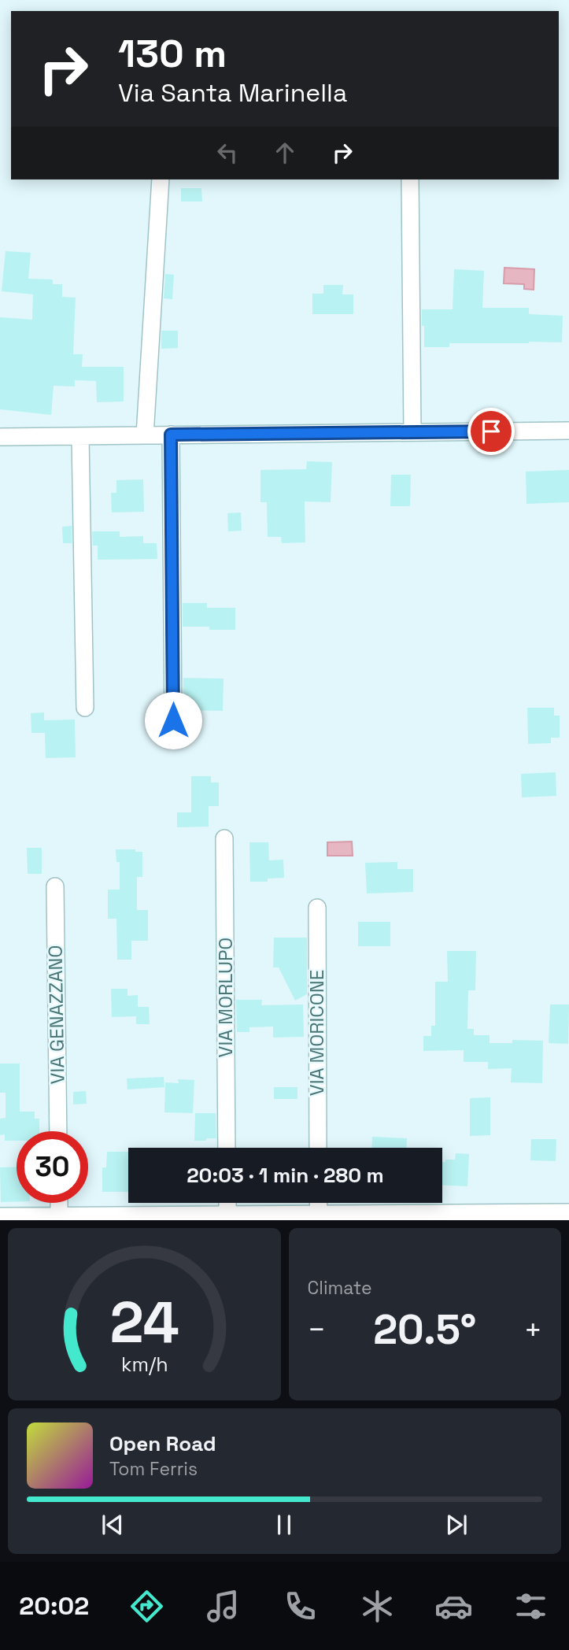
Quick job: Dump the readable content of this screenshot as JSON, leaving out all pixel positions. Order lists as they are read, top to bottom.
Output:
{
  "streets": {
    "street": ["VIA MORLUPO", "VIA GENAZZANO", "VIA MORICONE"]
  },
  "page": {
    "turn": ["130 m", "Via Santa Marinella"],
    "limit": "30",
    "trip": "20:03 · 1 min · 280 m",
    "tile": "Climate",
    "heat": ["−", "20.5°", "+"],
    "song": ["Open Road", "Tom Ferris"],
    "tabs": "20:02",
    "gauge": ["24", "km/h"]
  }
}
